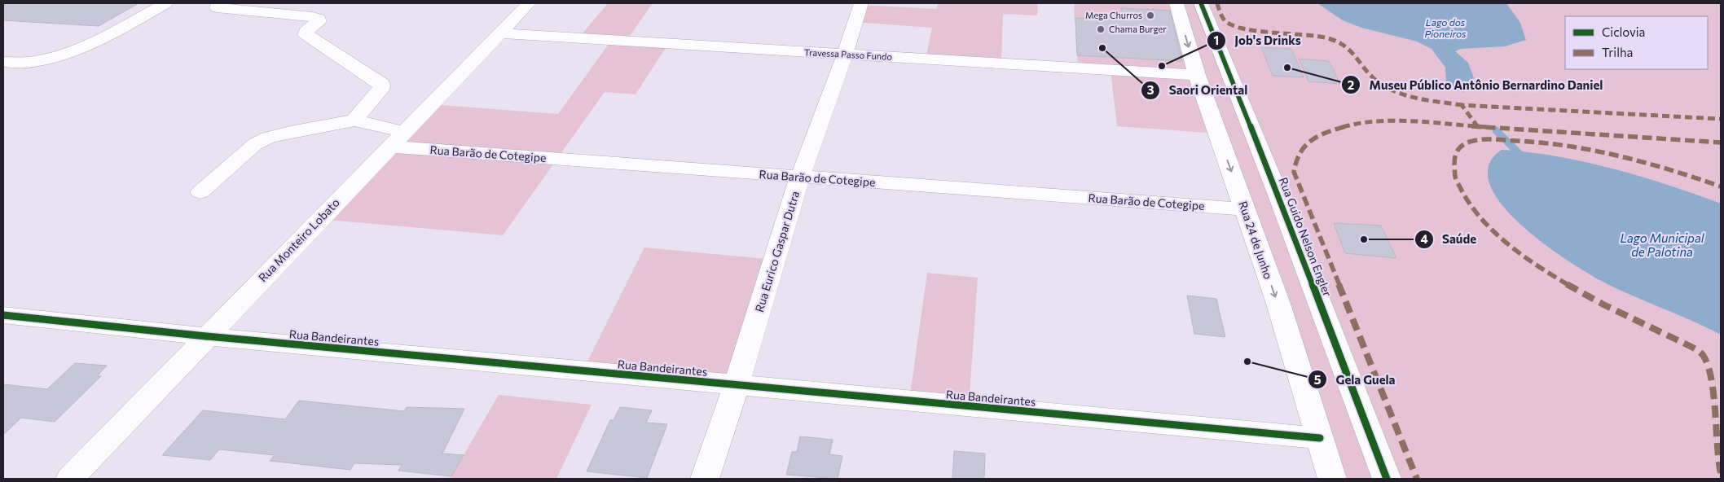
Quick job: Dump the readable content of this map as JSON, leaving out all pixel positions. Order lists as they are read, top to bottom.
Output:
{
  "streets": {
    "street": [
      "Travessa Passo Fundo",
      "Rua Barão de Cotegipe",
      "Rua Guido Nelson Engler",
      "Rua Monteiro Lobato",
      "Rua 24 de Junho",
      "Rua Eurico Gaspar Dutra",
      "Rua Bandeirantes"
    ]
  },
  "crossings": [
    ["Travessa Passo Fundo", "Rua Monteiro Lobato"],
    ["Travessa Passo Fundo", "Rua 24 de Junho"],
    ["Travessa Passo Fundo", "Rua Eurico Gaspar Dutra"],
    ["Rua Barão de Cotegipe", "Rua Monteiro Lobato"],
    ["Rua Barão de Cotegipe", "Rua 24 de Junho"],
    ["Rua Barão de Cotegipe", "Rua Eurico Gaspar Dutra"],
    ["Rua Monteiro Lobato", "Rua Bandeirantes"],
    ["Rua 24 de Junho", "Rua Bandeirantes"],
    ["Rua Eurico Gaspar Dutra", "Rua Bandeirantes"]
  ],
  "one_way": ["Rua 24 de Junho"],
  "water": ["Lago dos Pioneiros", "Lago Municipal de Palotina"],
  "places": [
    "Mega Churros",
    "Chama Burger",
    "Saori Oriental",
    "Job's Drinks",
    "Museu Público Antônio Bernardino Daniel",
    "Saúde",
    "Gela Guela"
  ],
  "legend": ["Ciclovia", "Trilha"]
}
